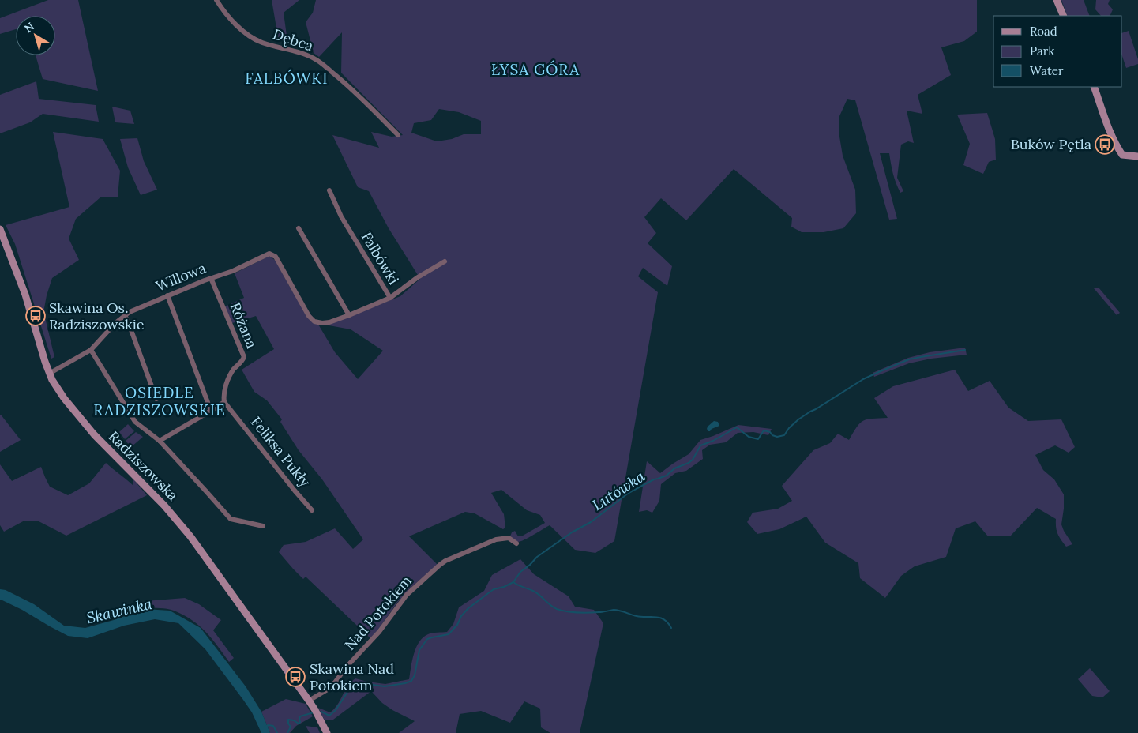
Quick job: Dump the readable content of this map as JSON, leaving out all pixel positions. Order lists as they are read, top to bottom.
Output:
{
  "streets": {
    "street": [
      "Dębca",
      "Falbówki",
      "Willowa",
      "Różana",
      "Feliksa Pukły",
      "Radziszowska",
      "Nad Potokiem"
    ]
  },
  "crossings": [
    ["Falbówki", "Willowa"],
    ["Willowa", "Różana"],
    ["Willowa", "Radziszowska"],
    ["Różana", "Feliksa Pukły"],
    ["Radziszowska", "Nad Potokiem"]
  ],
  "districts": ["ŁYSA GÓRA", "FALBÓWKI", "OSIEDLE RADZISZOWSKIE"],
  "water": ["Lutówka", "Skawinka"],
  "places": {
    "bus stop": ["Buków Pętla", "Skawina Os. Radziszowskie", "Skawina Nad Potokiem"]
  },
  "legend": ["Road", "Park", "Water"],
  "north": "top left"
}
